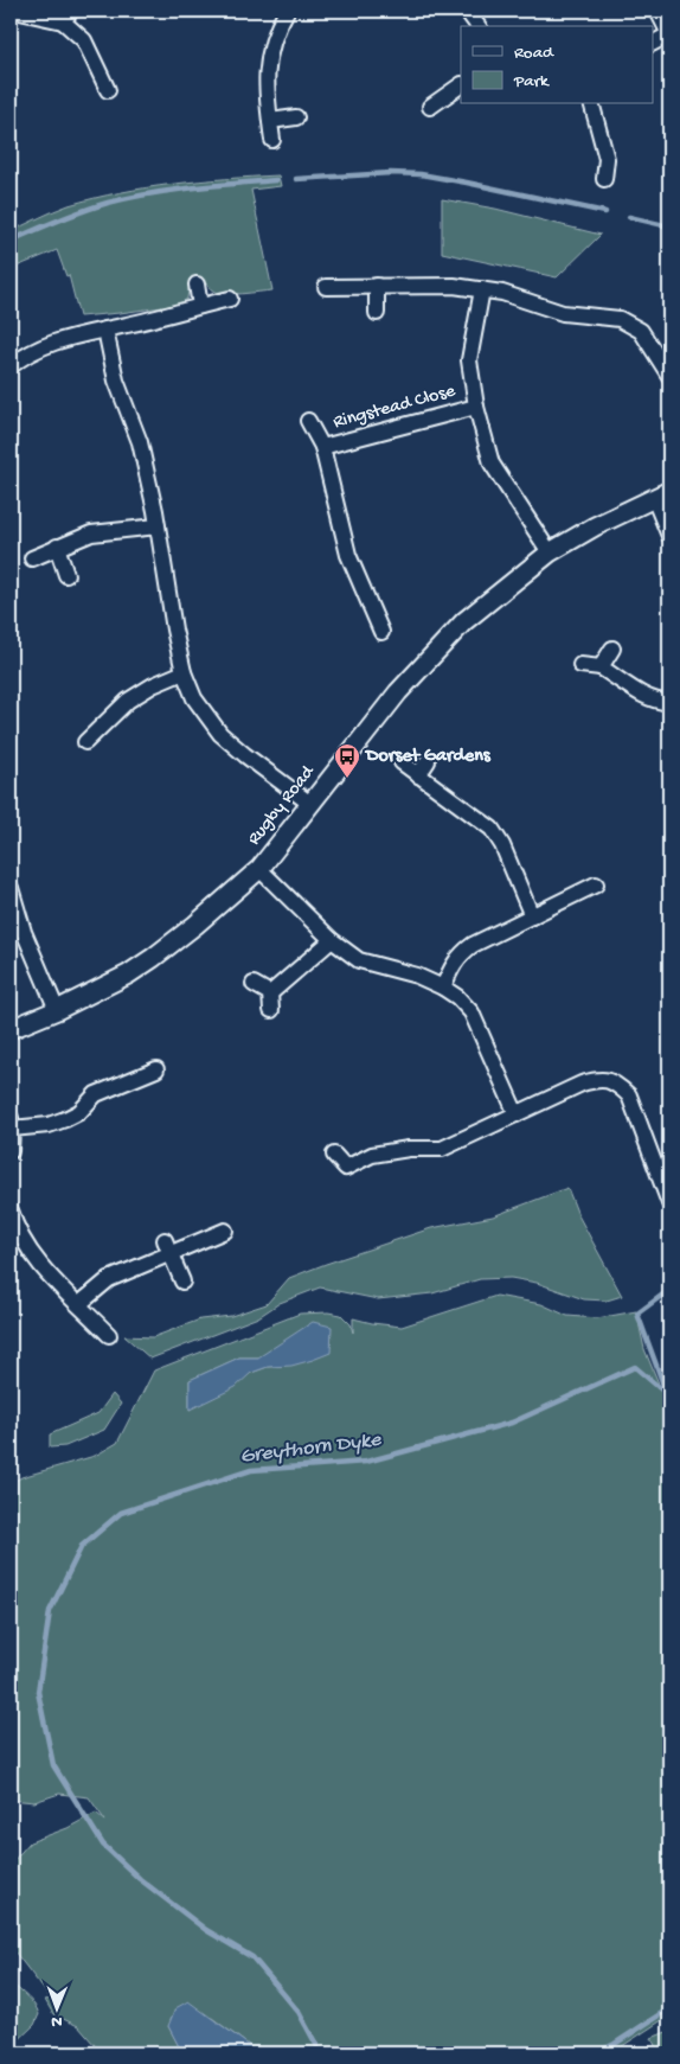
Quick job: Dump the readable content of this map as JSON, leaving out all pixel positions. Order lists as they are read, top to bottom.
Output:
{
  "streets": {
    "street": ["Ringstead Close", "Rugby Road"]
  },
  "water": ["Greythorn Dyke"],
  "places": {
    "bus stop": ["Dorset Gardens"]
  },
  "legend": ["Road", "Park"],
  "north": "bottom"
}
